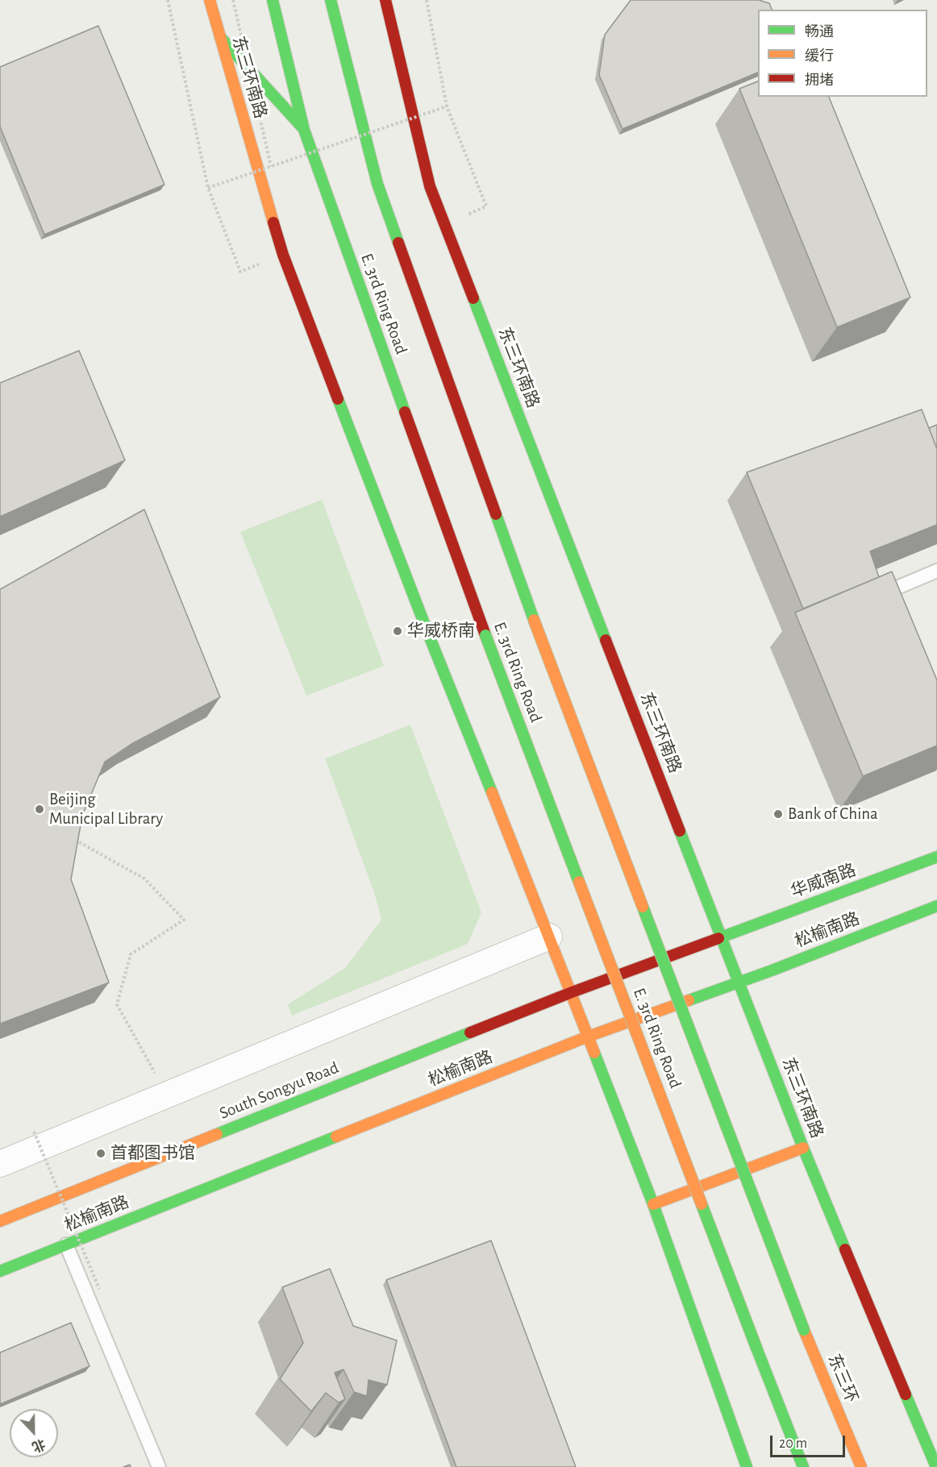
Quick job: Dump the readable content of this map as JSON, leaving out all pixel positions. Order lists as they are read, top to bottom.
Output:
{
  "streets": {
    "main road": [
      "东三环南路",
      "E. 3rd Ring Road",
      "华威南路",
      "松榆南路",
      "South Songyu Road",
      "东三环"
    ]
  },
  "crossings": [
    ["东三环南路", "华威南路"],
    ["东三环南路", "松榆南路"],
    ["东三环南路", "South Songyu Road"],
    ["E. 3rd Ring Road", "东三环"],
    ["华威南路", "South Songyu Road"]
  ],
  "places": [
    "华威桥南",
    "Beijing Municipal Library",
    "Bank of China",
    "首都图书馆"
  ],
  "legend": ["畅通", "缓行", "拥堵"],
  "scale_bar": "20 m",
  "north": "bottom"
}
